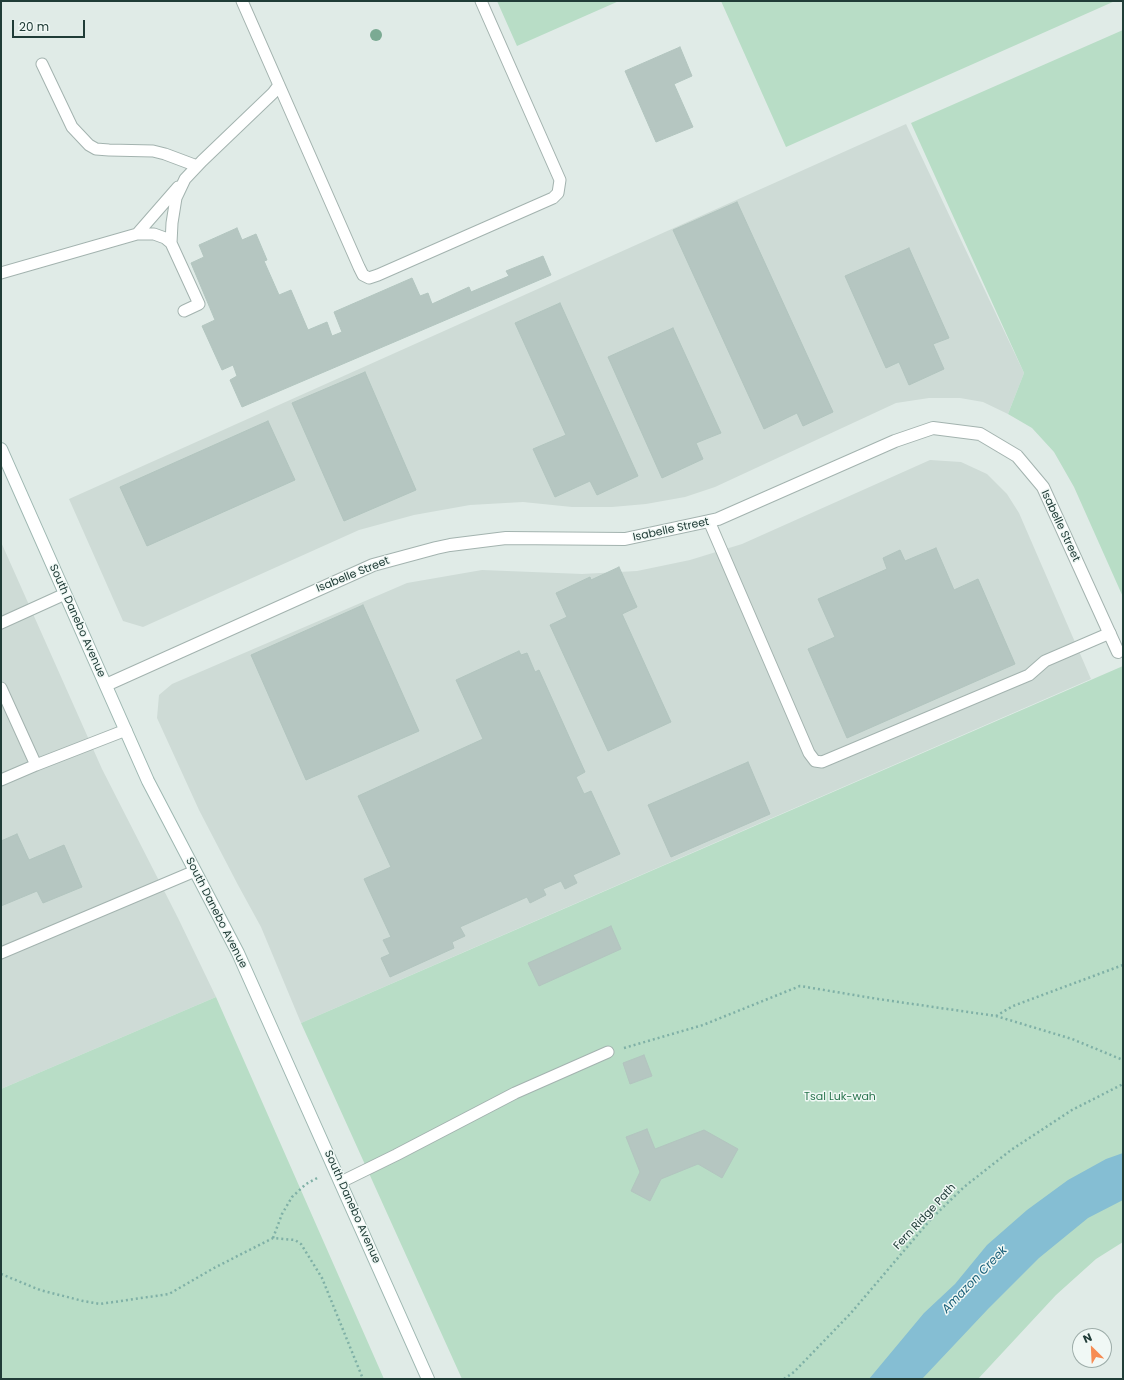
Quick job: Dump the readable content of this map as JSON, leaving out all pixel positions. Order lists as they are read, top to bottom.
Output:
{
  "streets": {
    "street": ["Isabelle Street", "South Danebo Avenue"],
    "path": ["Fern Ridge Path"]
  },
  "crossings": [
    ["Isabelle Street", "South Danebo Avenue"]
  ],
  "water": ["Amazon Creek"],
  "parks": ["Tsal Luk-wah"],
  "scale_bar": "20 m",
  "north": "top left"
}
